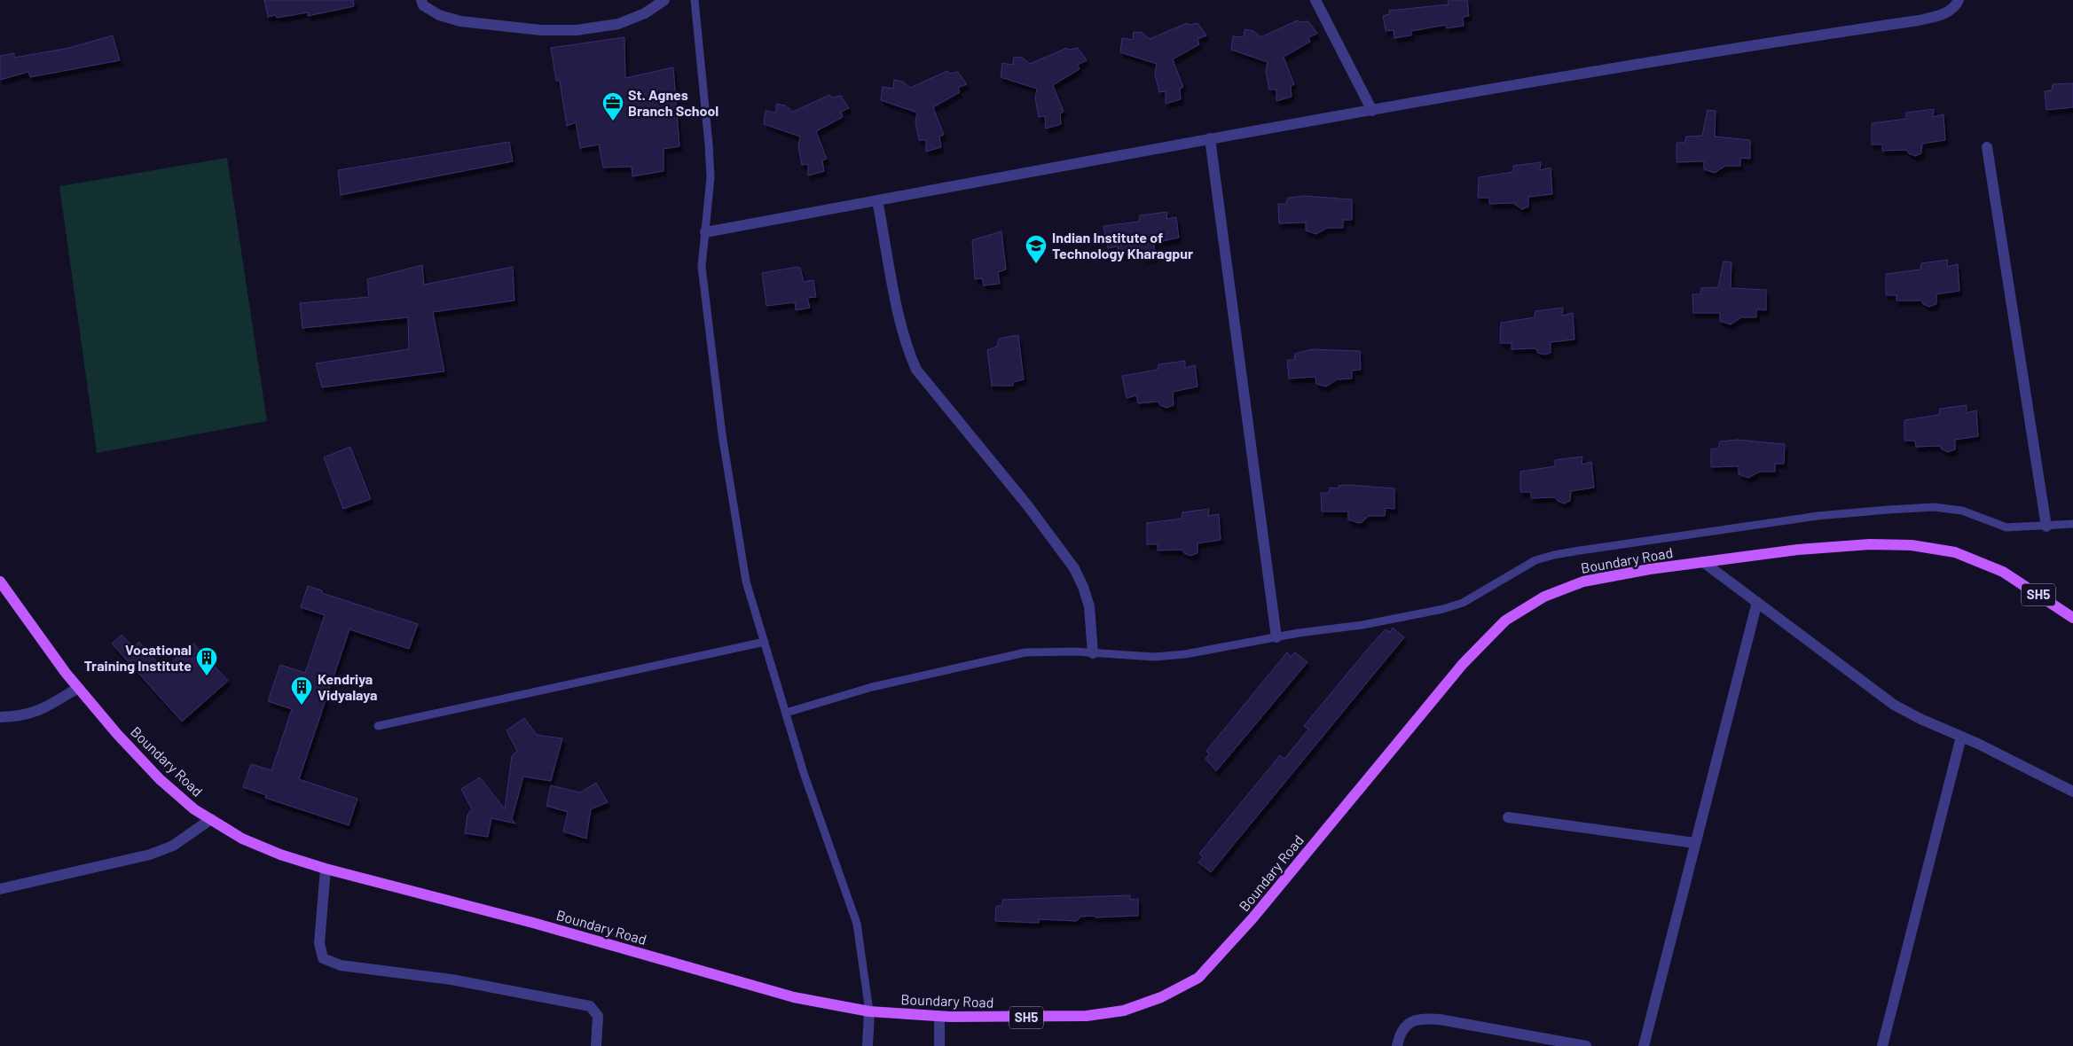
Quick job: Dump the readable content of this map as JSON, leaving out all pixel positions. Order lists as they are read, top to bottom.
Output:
{
  "streets": {
    "main road": ["Boundary Road", "SH5"]
  },
  "places": {
    "office": ["St. Agnes Branch School"],
    "school or university": ["Indian Institute of Technology Kharagpur"],
    "building": ["Vocational Training Institute", "Kendriya Vidyalaya"]
  }
}
